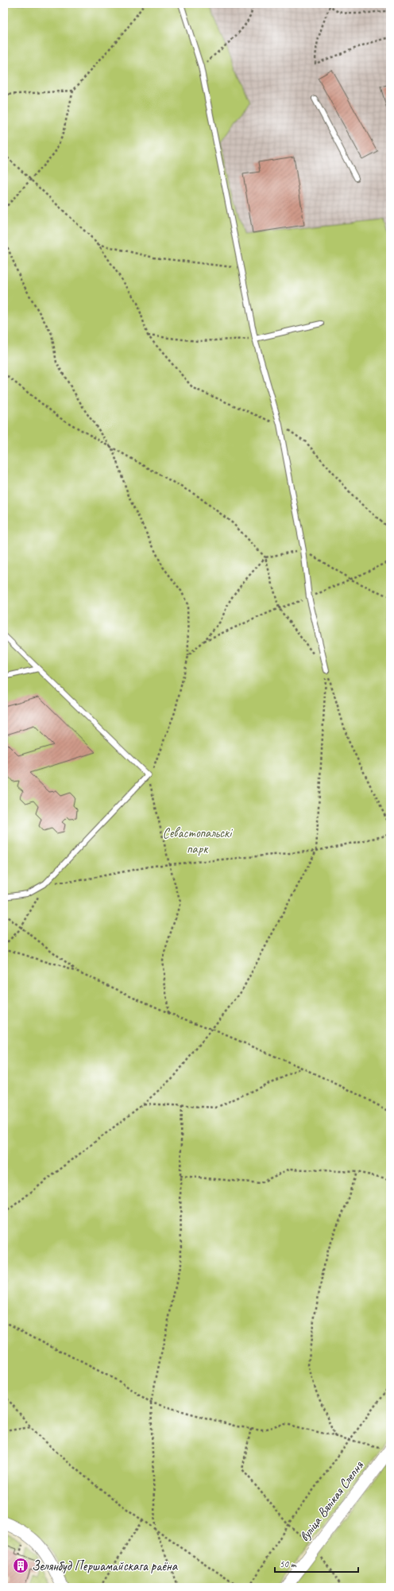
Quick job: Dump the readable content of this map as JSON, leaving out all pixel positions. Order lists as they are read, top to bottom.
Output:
{
  "streets": {
    "street": ["вуліца Вялікая Слепня"]
  },
  "parks": ["Севастопальскі парк"],
  "places": {
    "building": ["Зелянбуд Першамайскага раёна"]
  },
  "scale_bar": "50 m"
}
